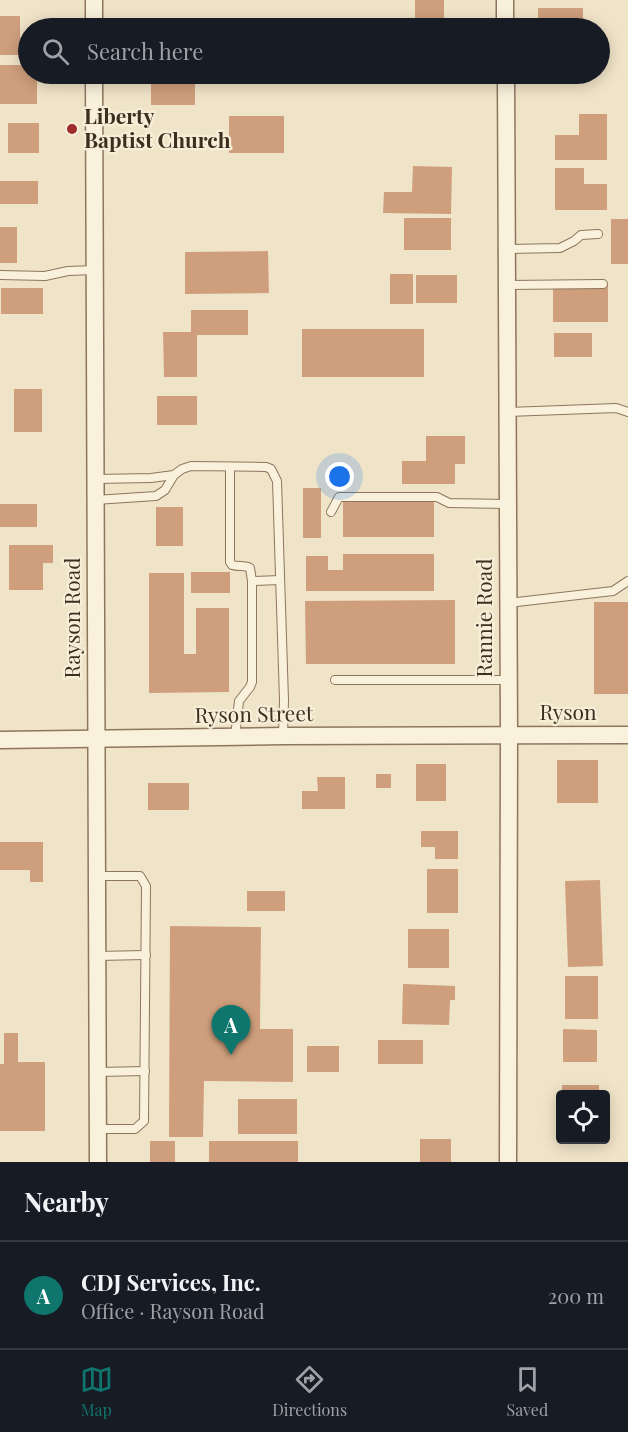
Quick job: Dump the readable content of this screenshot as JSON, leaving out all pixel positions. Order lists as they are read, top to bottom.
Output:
{
  "streets": {
    "street": [
      "Rayson Road",
      "Rannie Road",
      "Ryson",
      "Ryson Street"
    ]
  },
  "crossings": [
    ["Rayson Road", "Ryson Street"],
    ["Rannie Road", "Ryson"],
    ["Rannie Road", "Ryson Street"],
    ["Ryson", "Ryson Street"]
  ],
  "places": ["Liberty Baptist Church"],
  "page": {
    "search": "Search here",
    "pins": "A",
    "heading": "Nearby",
    "list": [
      {
        "mark": "A",
        "name": "CDJ Services, Inc.",
        "note": "Office · Rayson Road",
        "value": "200 m"
      }
    ],
    "nav": ["Map", "Directions", "Saved"]
  }
}
